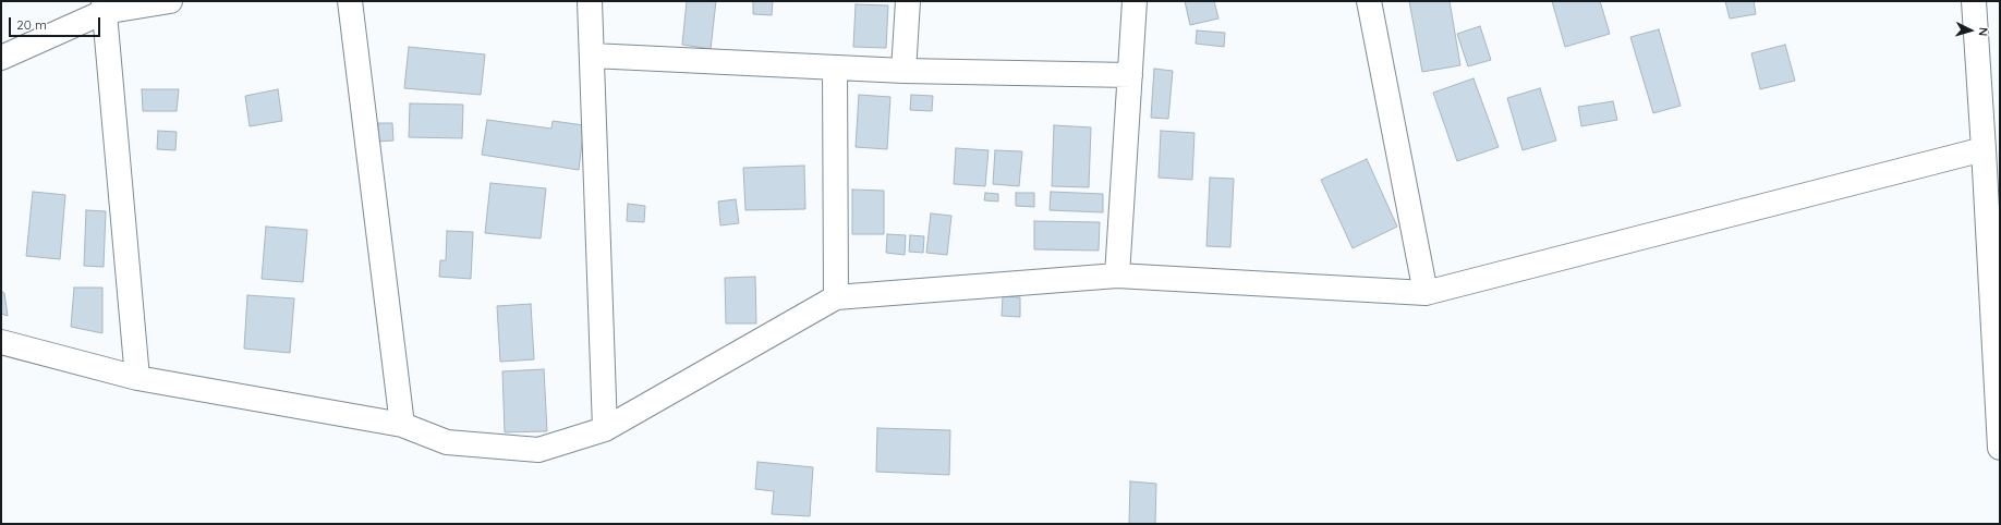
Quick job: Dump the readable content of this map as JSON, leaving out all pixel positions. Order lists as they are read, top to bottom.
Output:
{
  "scale_bar": "20 m",
  "north": "right"
}
